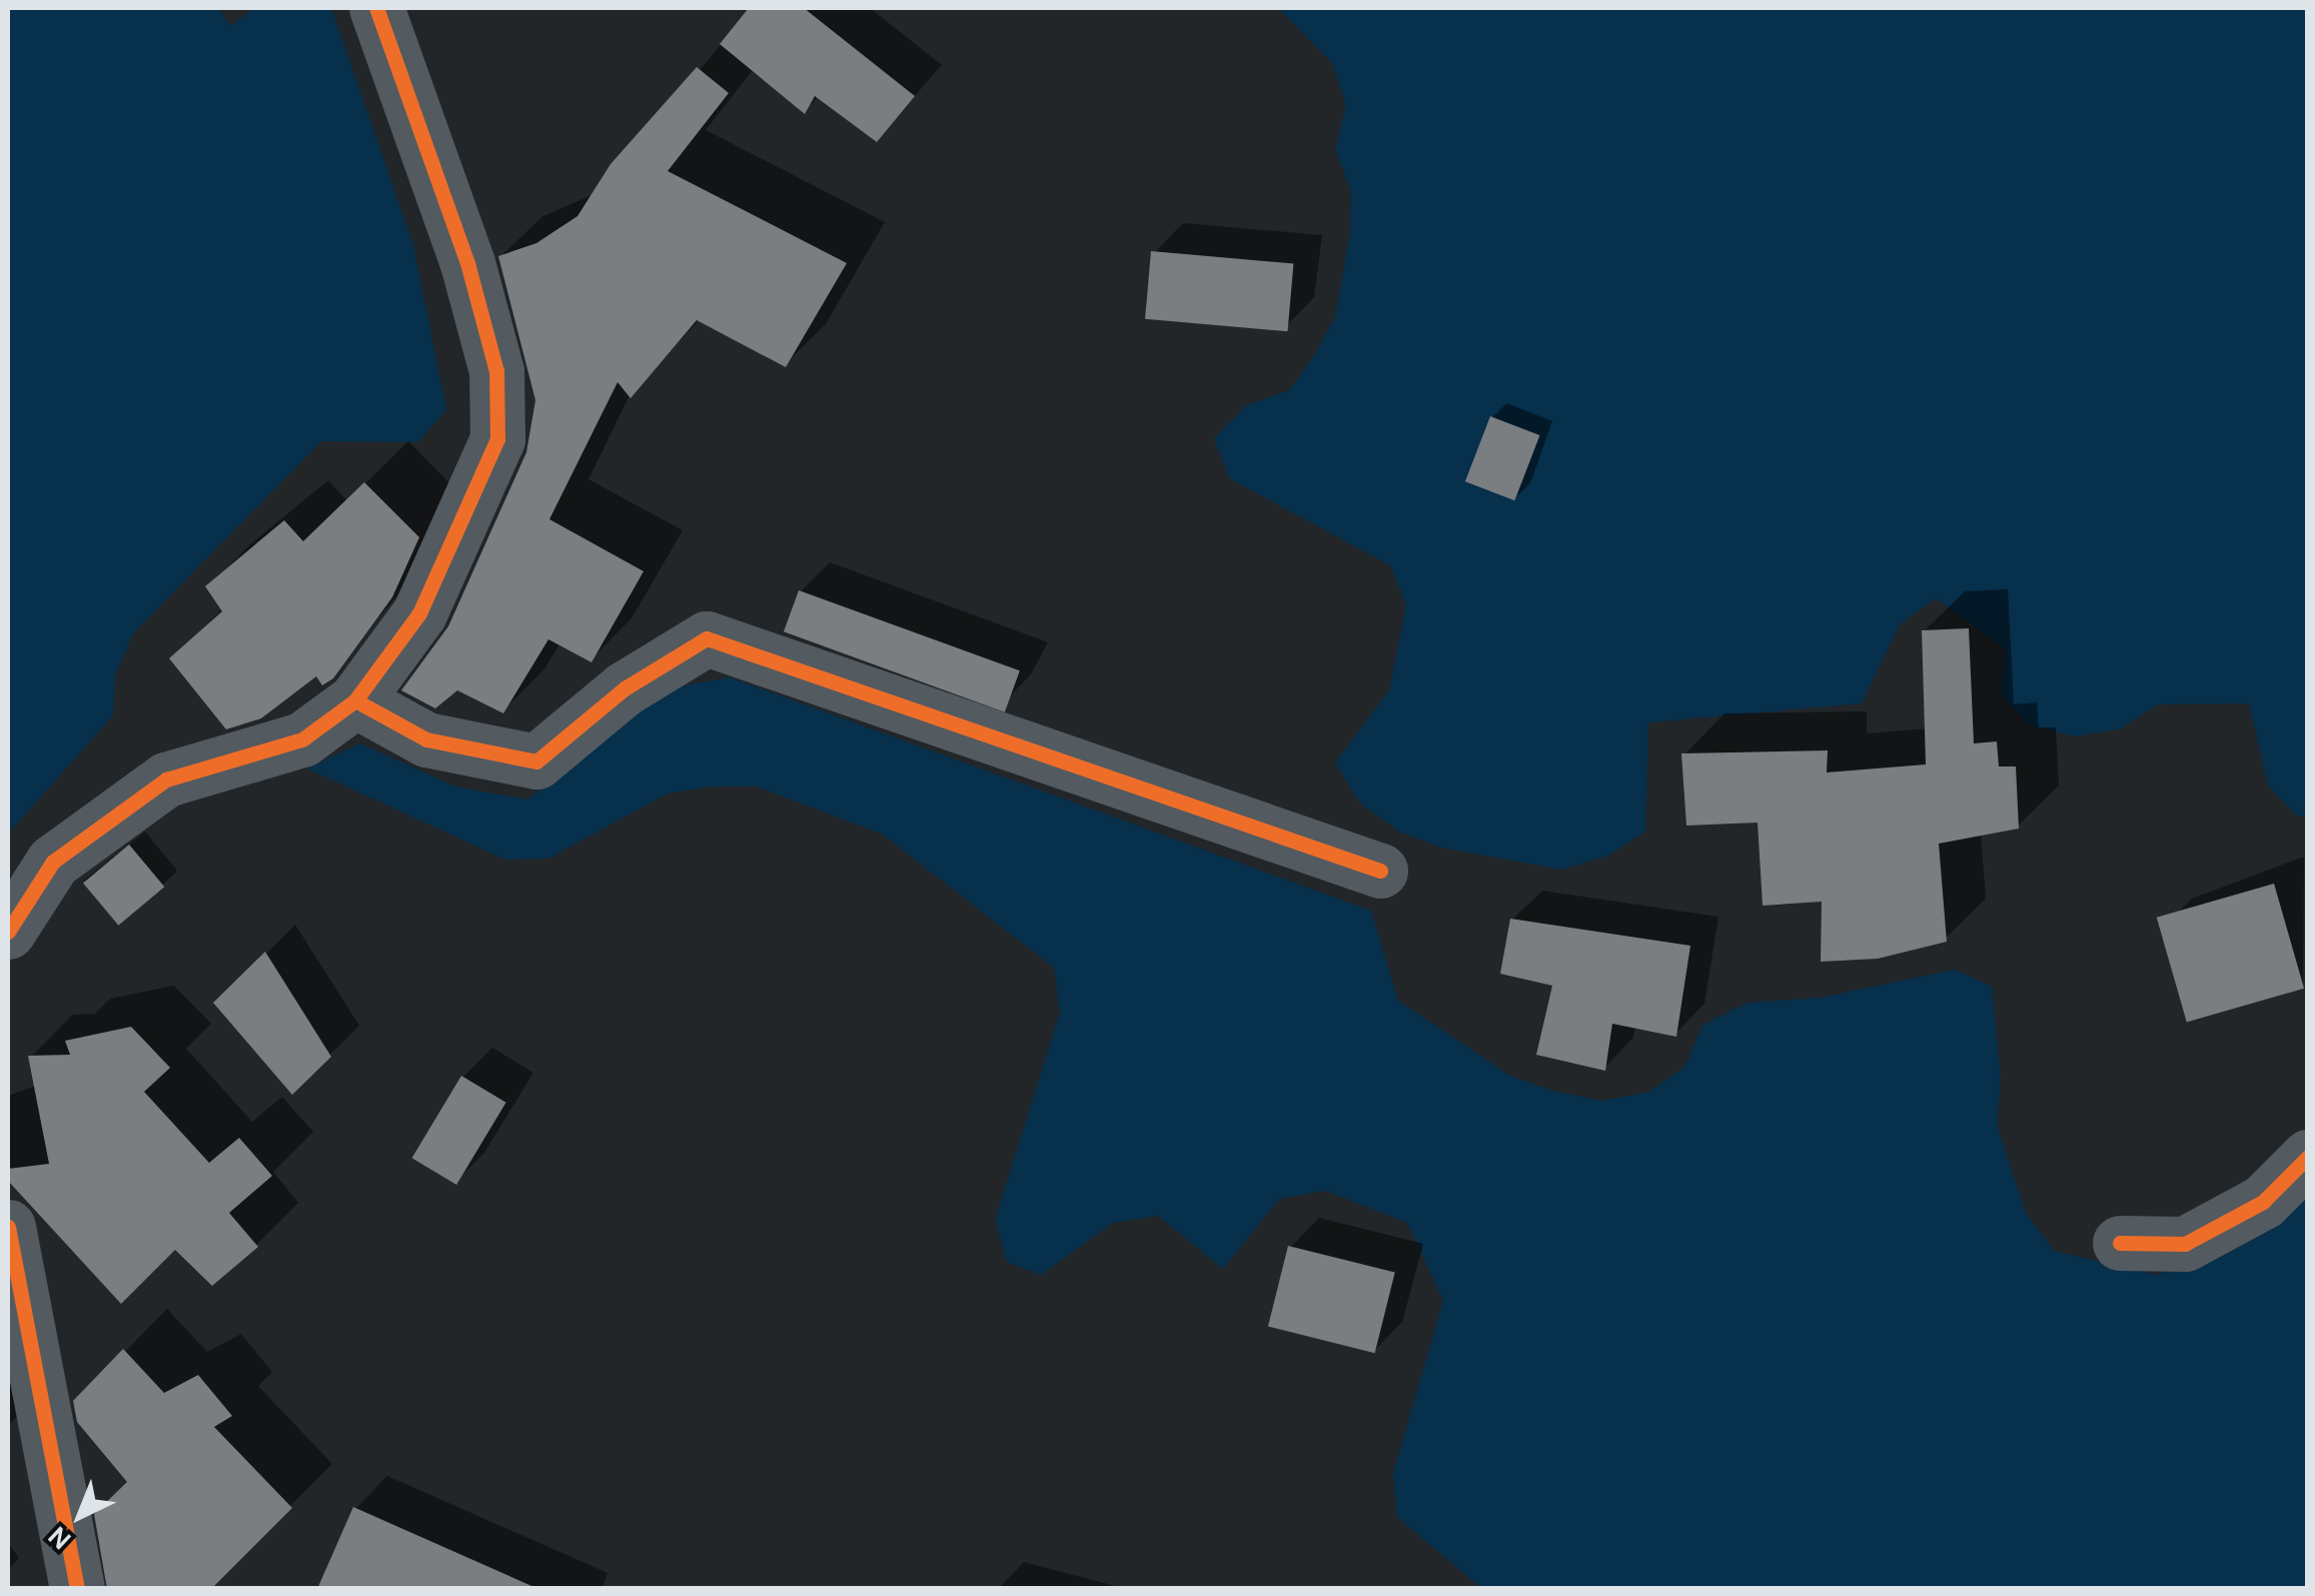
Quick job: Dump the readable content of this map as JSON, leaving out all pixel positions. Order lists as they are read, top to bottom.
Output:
{
  "north": "bottom left"
}
